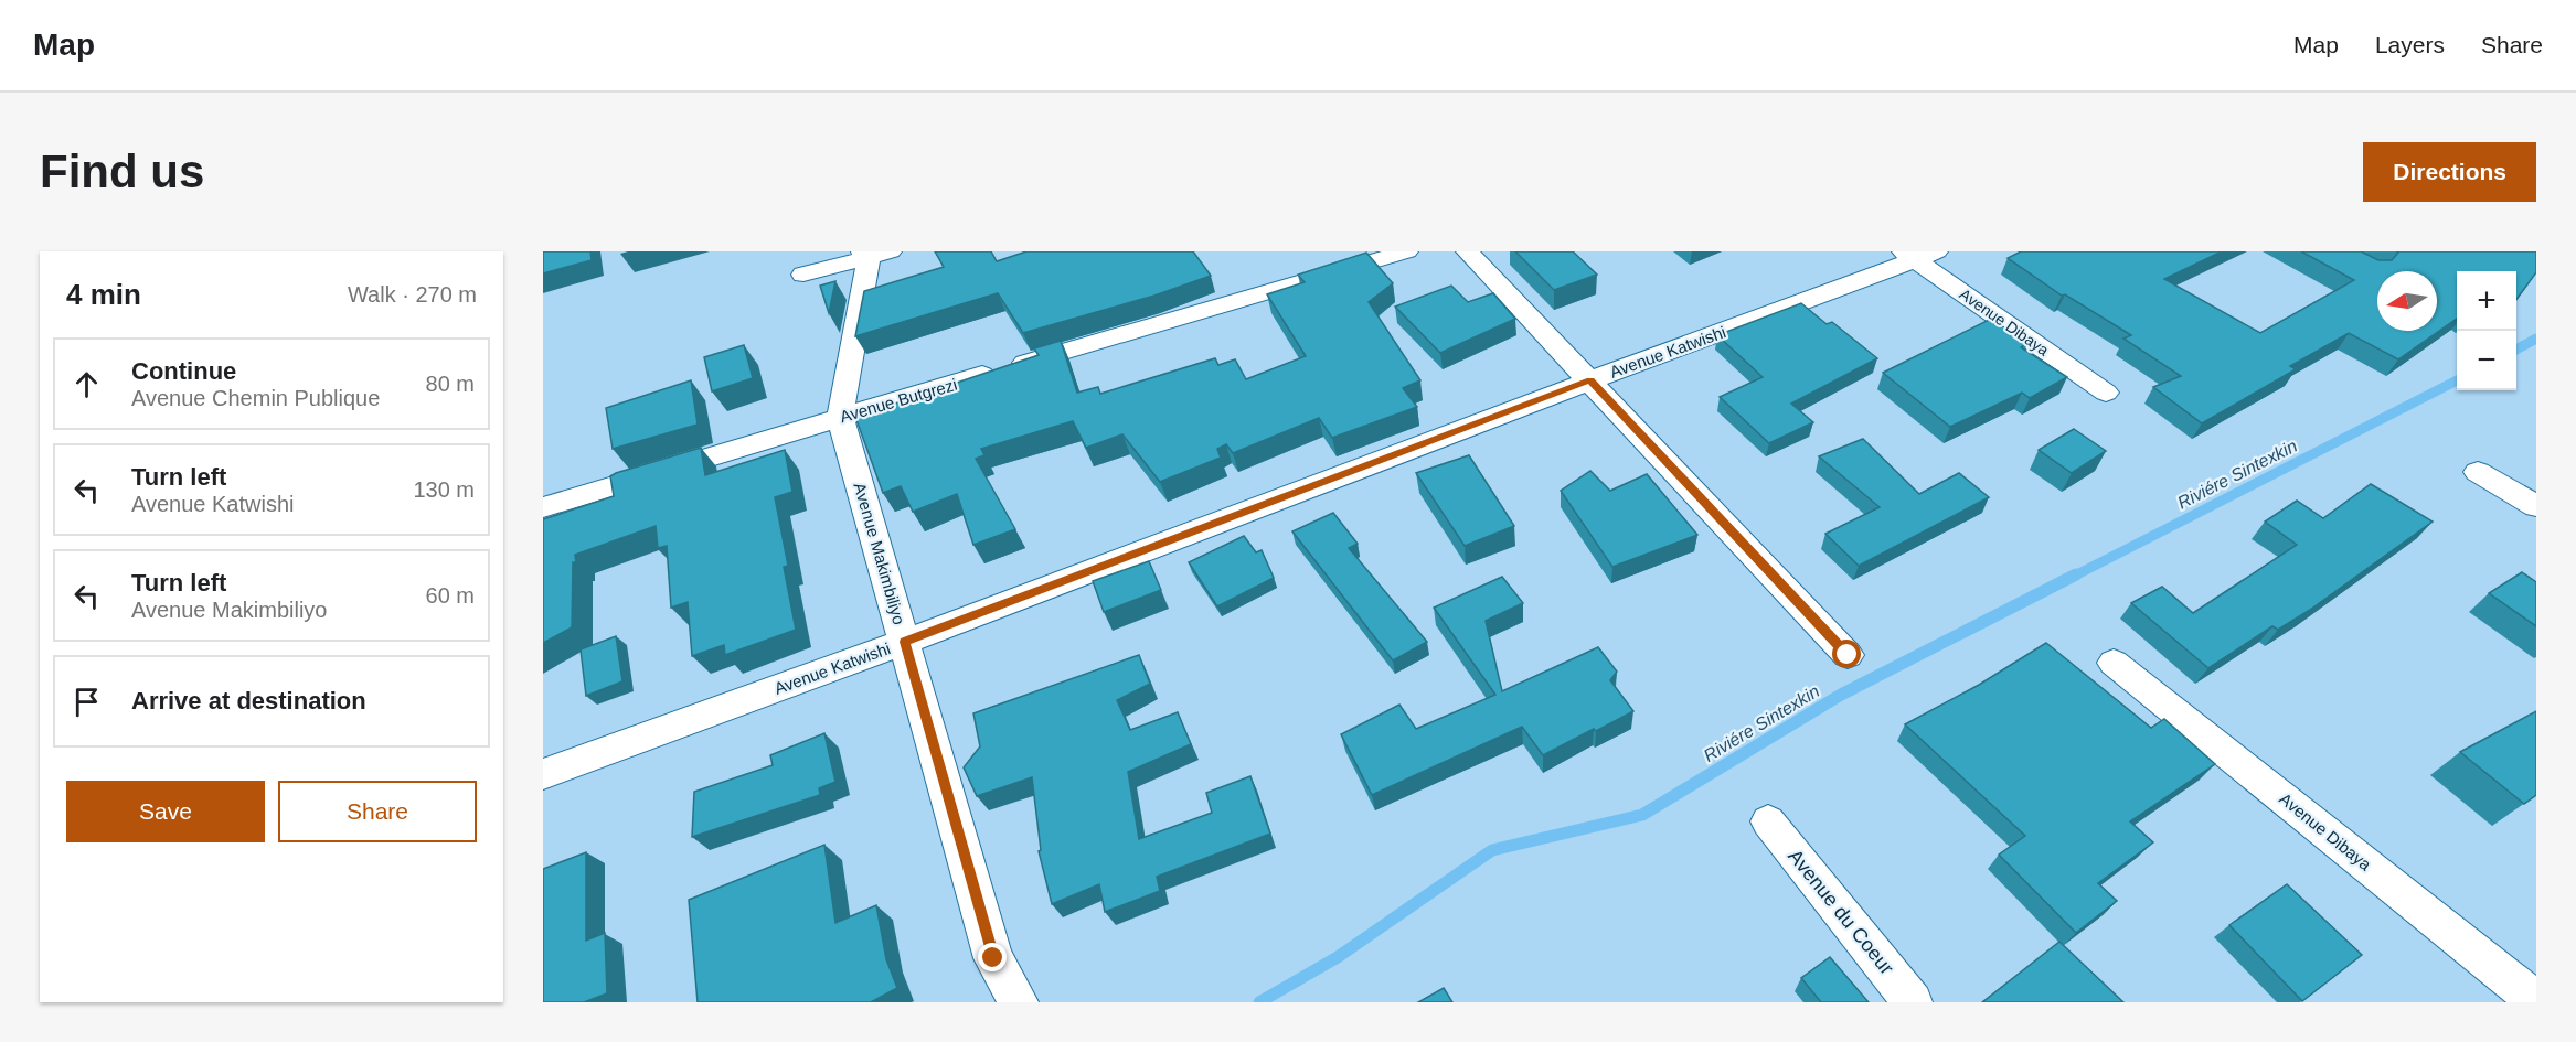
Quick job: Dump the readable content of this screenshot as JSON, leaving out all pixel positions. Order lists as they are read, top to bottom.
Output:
{
  "streets": {
    "street": [
      "Avenue Dibaya",
      "Avenue Katwishi",
      "Avenue Butgrezi",
      "Avenue Makimbiliyo",
      "Avenue du Coeur"
    ]
  },
  "crossings": [
    ["Avenue Dibaya", "Avenue Katwishi"],
    ["Avenue Katwishi", "Avenue Makimbiliyo"],
    ["Avenue Butgrezi", "Avenue Makimbiliyo"]
  ],
  "water": ["Riviére Sintexkin"],
  "north": "left",
  "page": {
    "header": "Map",
    "nav": ["Map", "Layers", "Share"],
    "buttons": [
      "Directions",
      ["Save", "Share"]
    ],
    "title": "Find us",
    "heading": ["4 min", "Walk · 270 m"],
    "map_buttons": ["+", "−"],
    "list": [
      ["Continue", "Avenue Chemin Publique", "80 m"],
      ["Turn left", "Avenue Katwishi", "130 m"],
      ["Turn left", "Avenue Makimbiliyo", "60 m"],
      "Arrive at destination"
    ]
  }
}
